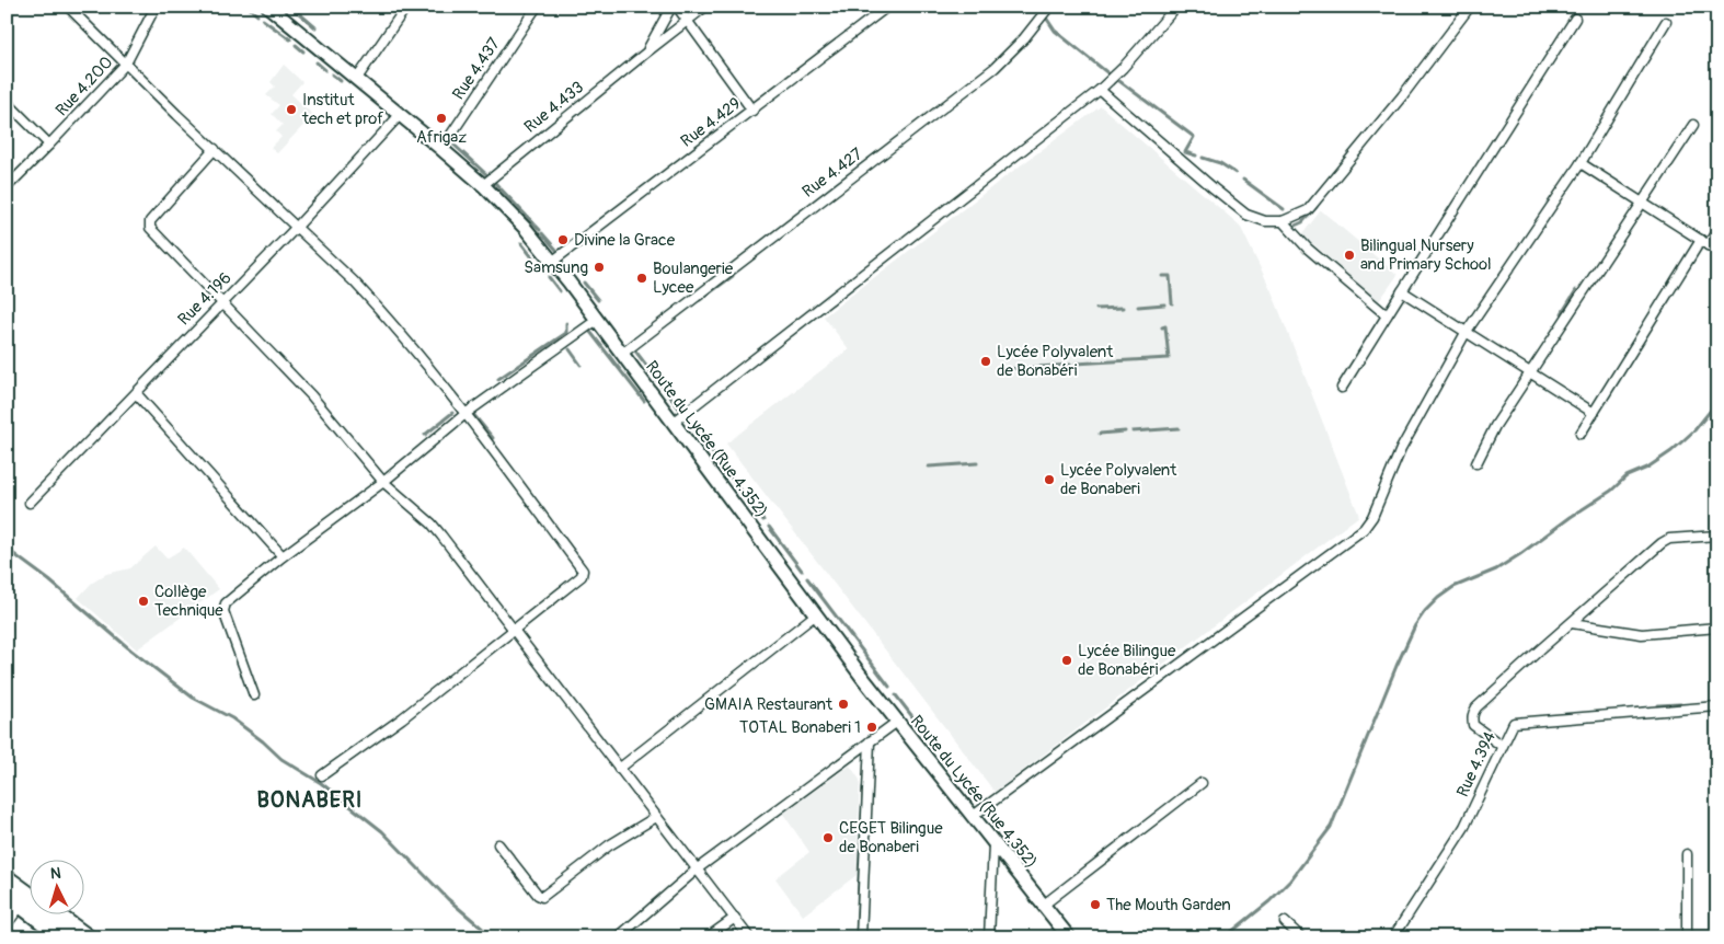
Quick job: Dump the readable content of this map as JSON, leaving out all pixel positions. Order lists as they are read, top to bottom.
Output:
{
  "streets": {
    "main road": ["Route du Lycée (Rue 4.352)"],
    "street": [
      "Rue 4.437",
      "Rue 4.200",
      "Rue 4.433",
      "Rue 4.429",
      "Rue 4.427",
      "Rue 4.196",
      "Rue 4.394"
    ]
  },
  "crossings": [
    ["Rue 4.437", "Route du Lycée (Rue 4.352)"],
    ["Rue 4.433", "Route du Lycée (Rue 4.352)"],
    ["Rue 4.429", "Route du Lycée (Rue 4.352)"],
    ["Rue 4.427", "Route du Lycée (Rue 4.352)"],
    ["Rue 4.196", "Route du Lycée (Rue 4.352)"]
  ],
  "districts": ["BONABERI"],
  "places": [
    "Institut tech et prof",
    "Afrigaz",
    "Divine la Grace",
    "Bilingual Nursery and Primary School",
    "Samsung",
    "Boulangerie Lycee",
    "Lycée Polyvalent de Bonabéri",
    "Lycée Polyvalent de Bonaberi",
    "Collège Technique",
    "Lycée Bilingue de Bonabéri",
    "GMAIA Restaurant",
    "TOTAL Bonaberi 1",
    "CEGET Bilingue de Bonaberi",
    "The Mouth Garden"
  ],
  "north": "top"
}
